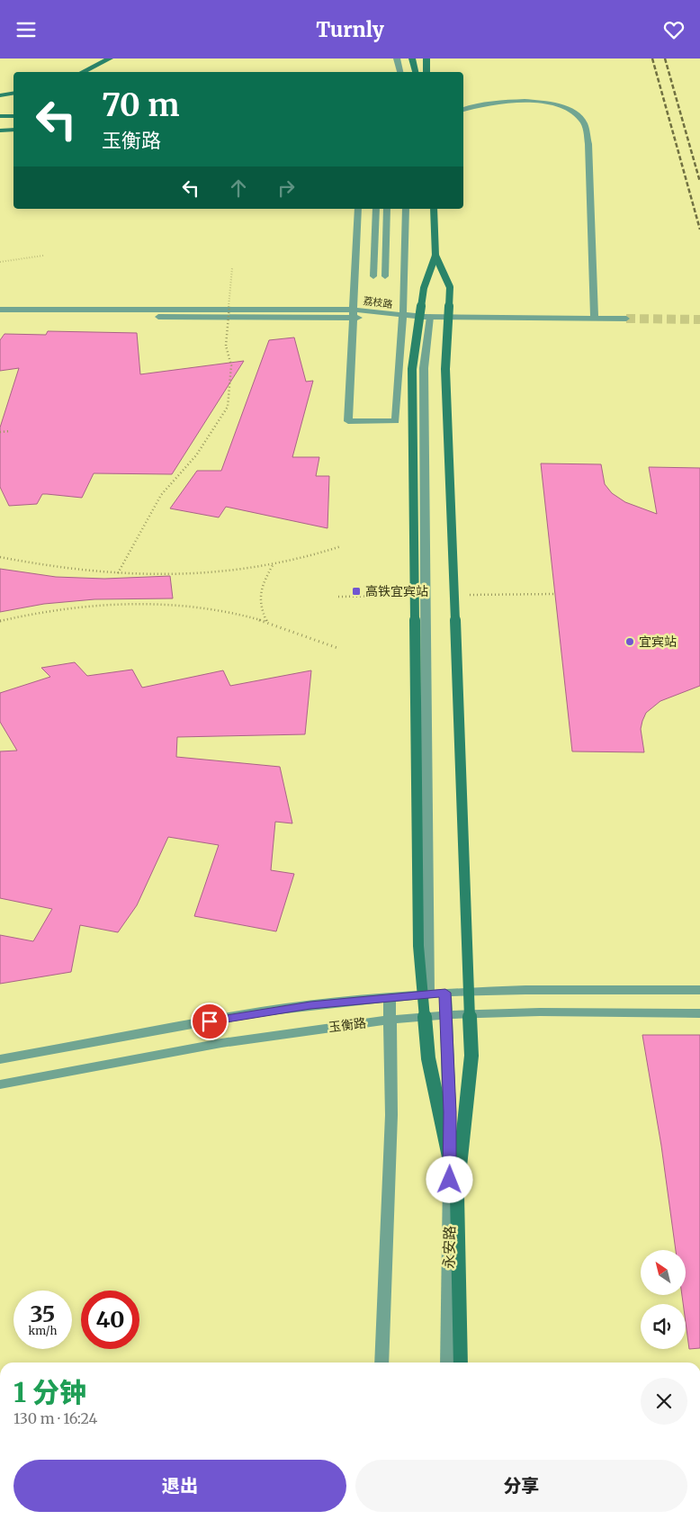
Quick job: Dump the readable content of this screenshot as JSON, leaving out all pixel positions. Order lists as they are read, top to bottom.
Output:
{
  "streets": {
    "street": ["荔枝路", "玉衡路", "永安路"]
  },
  "crossings": [
    ["玉衡路", "永安路"]
  ],
  "places": {
    "transit": ["高铁宜宾站"],
    "other": ["宜宾站"]
  },
  "north": "top left",
  "page": {
    "header": "Turnly",
    "turn": ["70 m", "玉衡路"],
    "speed": "35 km/h",
    "limit": "40",
    "heading": ["1 分钟", "130 m · 16:24"],
    "buttons": ["退出", "分享"]
  }
}
